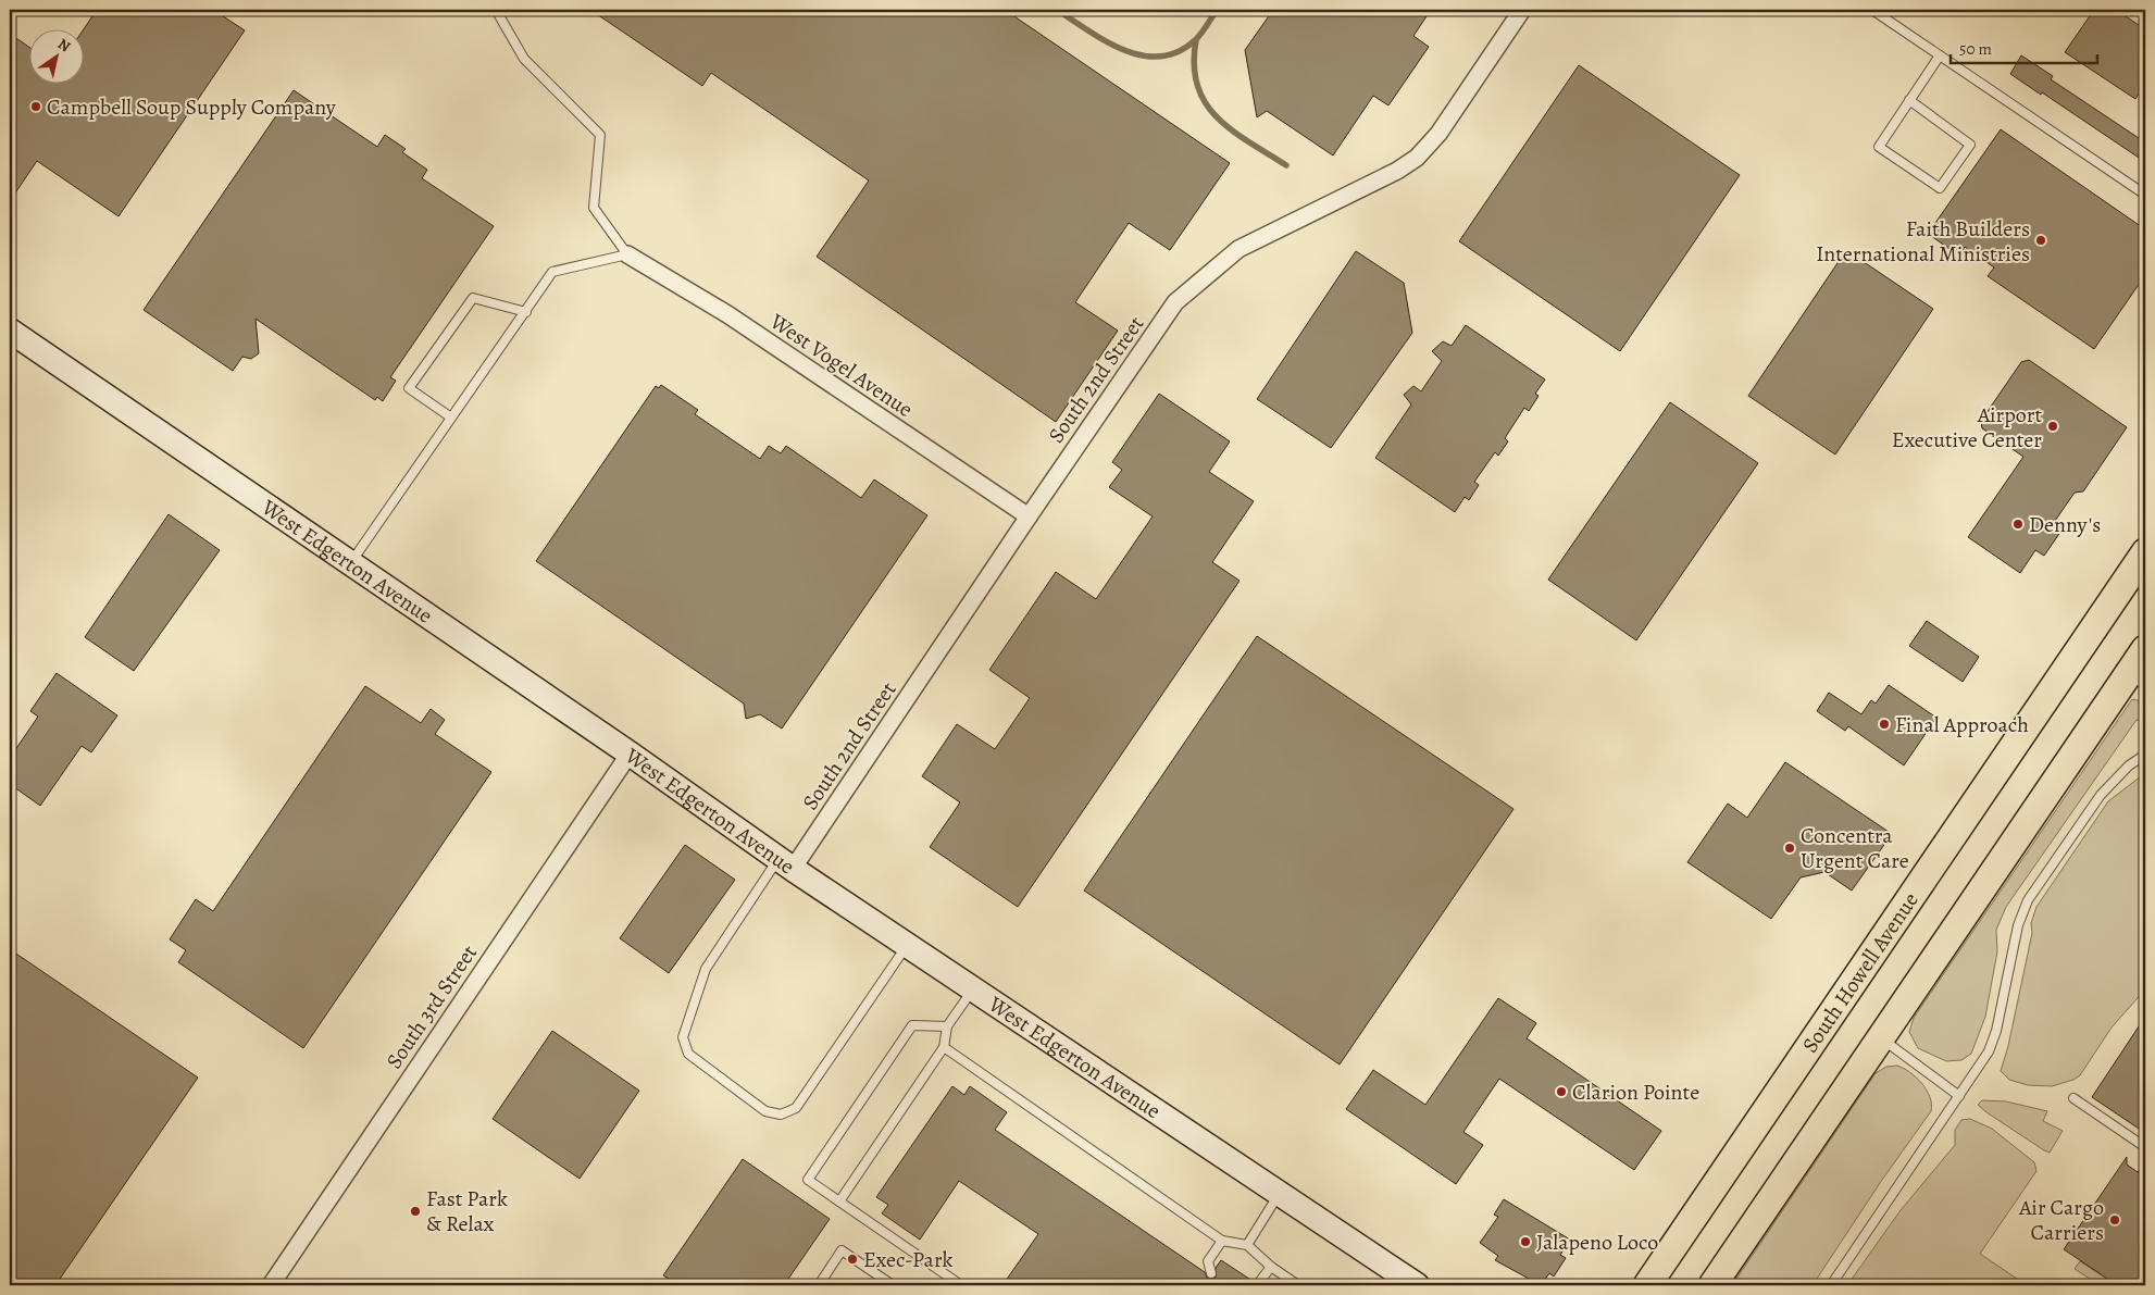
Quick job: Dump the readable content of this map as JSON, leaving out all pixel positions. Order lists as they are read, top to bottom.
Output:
{
  "streets": {
    "main road": ["South Howell Avenue"],
    "street": [
      "West Vogel Avenue",
      "South 2nd Street",
      "West Edgerton Avenue",
      "South 3rd Street"
    ]
  },
  "crossings": [
    ["West Vogel Avenue", "South 2nd Street"],
    ["South 2nd Street", "West Edgerton Avenue"],
    ["West Edgerton Avenue", "South 3rd Street"]
  ],
  "places": [
    "Campbell Soup Supply Company",
    "Faith Builders International Ministries",
    "Airport Executive Center",
    "Denny's",
    "Final Approach",
    "Concentra Urgent Care",
    "Clarion Pointe",
    "Fast Park & Relax",
    "Air Cargo Carriers",
    "Jalapeno Loco",
    "Exec-Park"
  ],
  "scale_bar": "50 m",
  "north": "top right"
}
